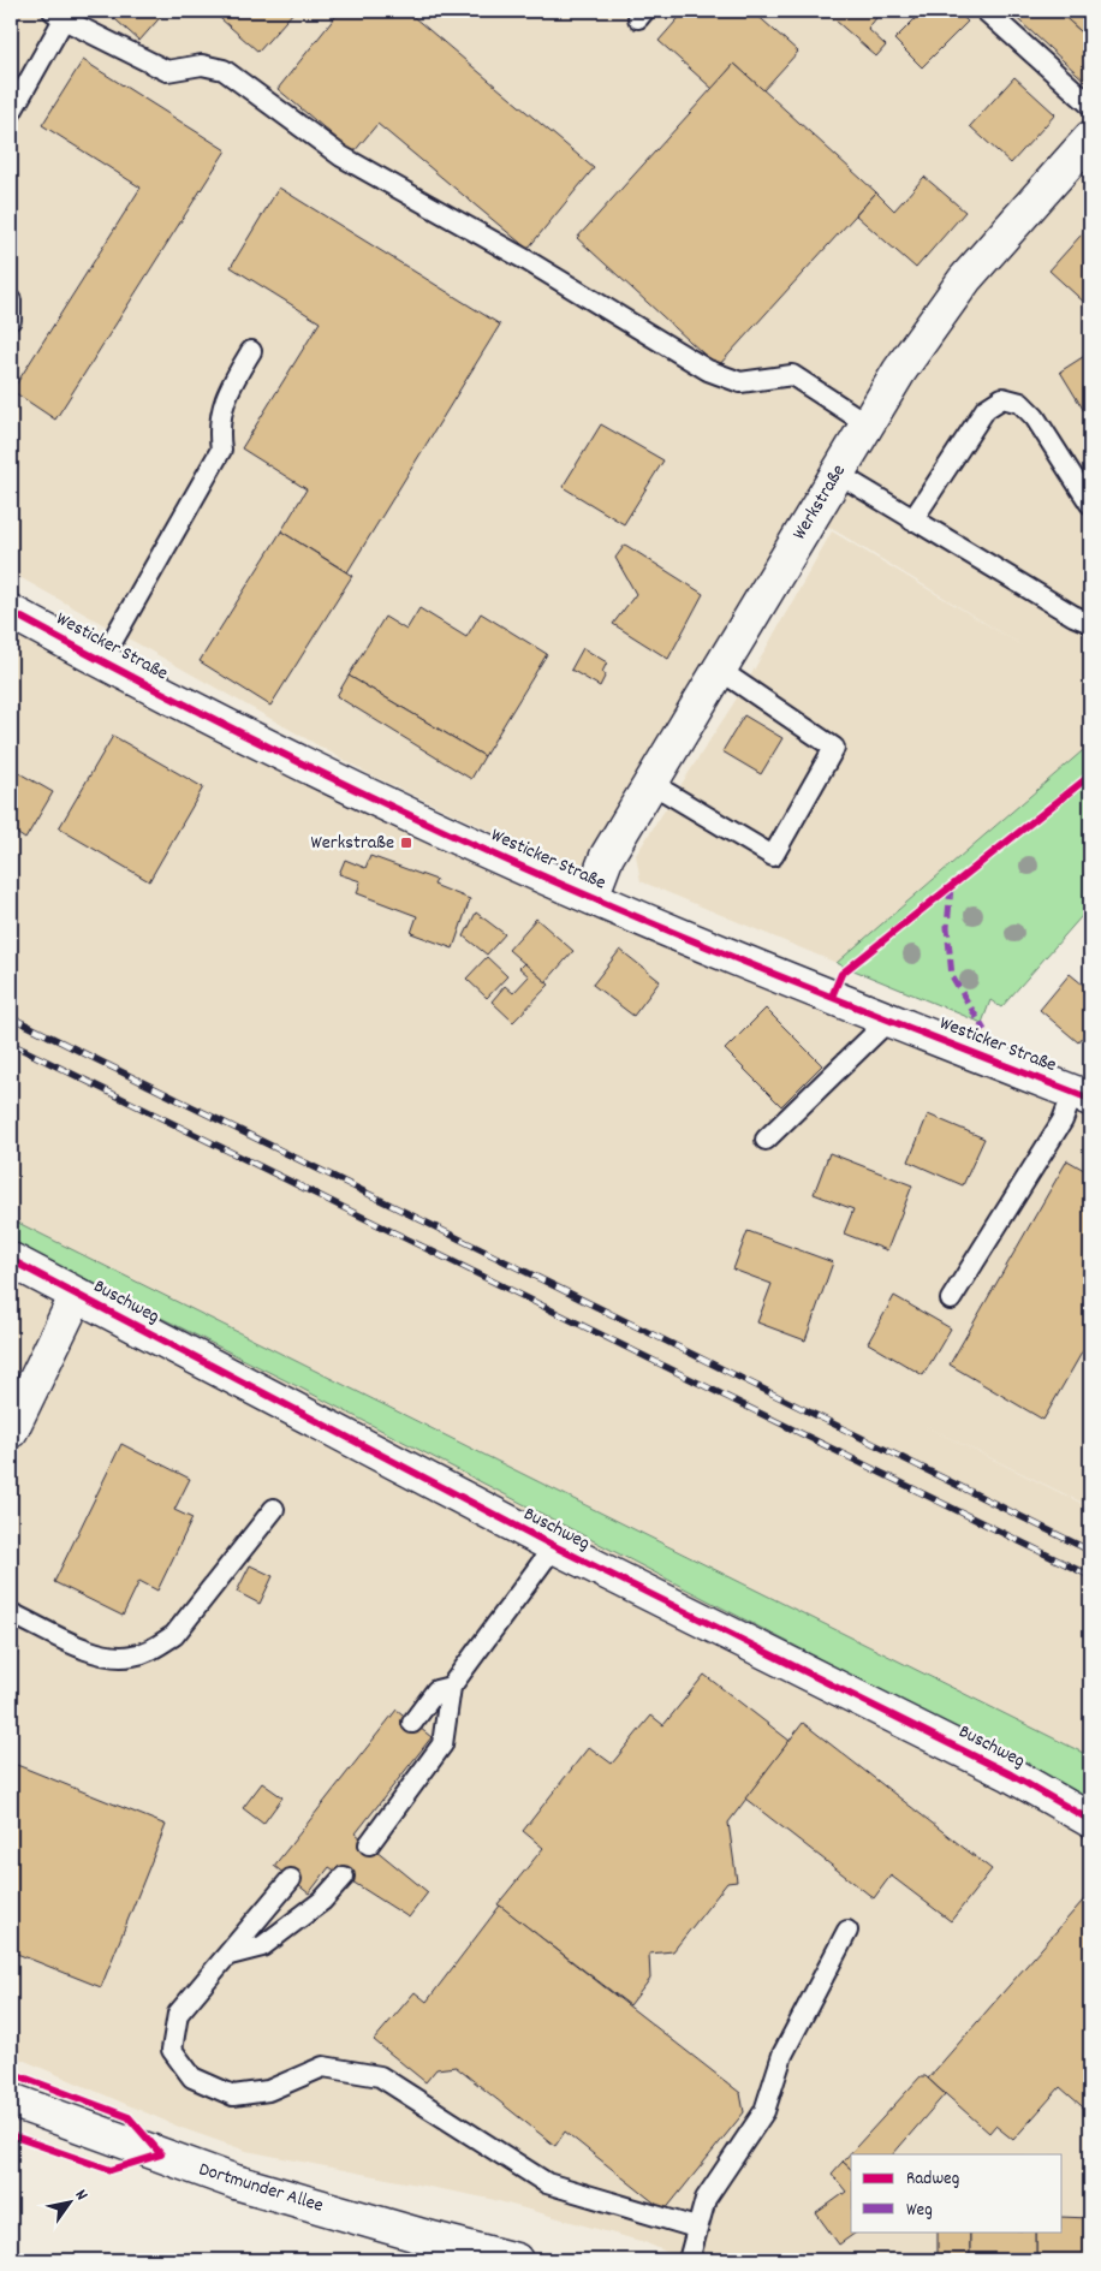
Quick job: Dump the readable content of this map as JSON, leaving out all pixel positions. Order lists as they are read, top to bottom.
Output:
{
  "streets": {
    "street": [
      "Werkstraße",
      "Westicker Straße",
      "Buschweg",
      "Dortmunder Allee"
    ]
  },
  "crossings": [
    ["Werkstraße", "Westicker Straße"]
  ],
  "places": {
    "transit": ["Werkstraße"]
  },
  "legend": ["Radweg", "Weg"],
  "north": "top right"
}
